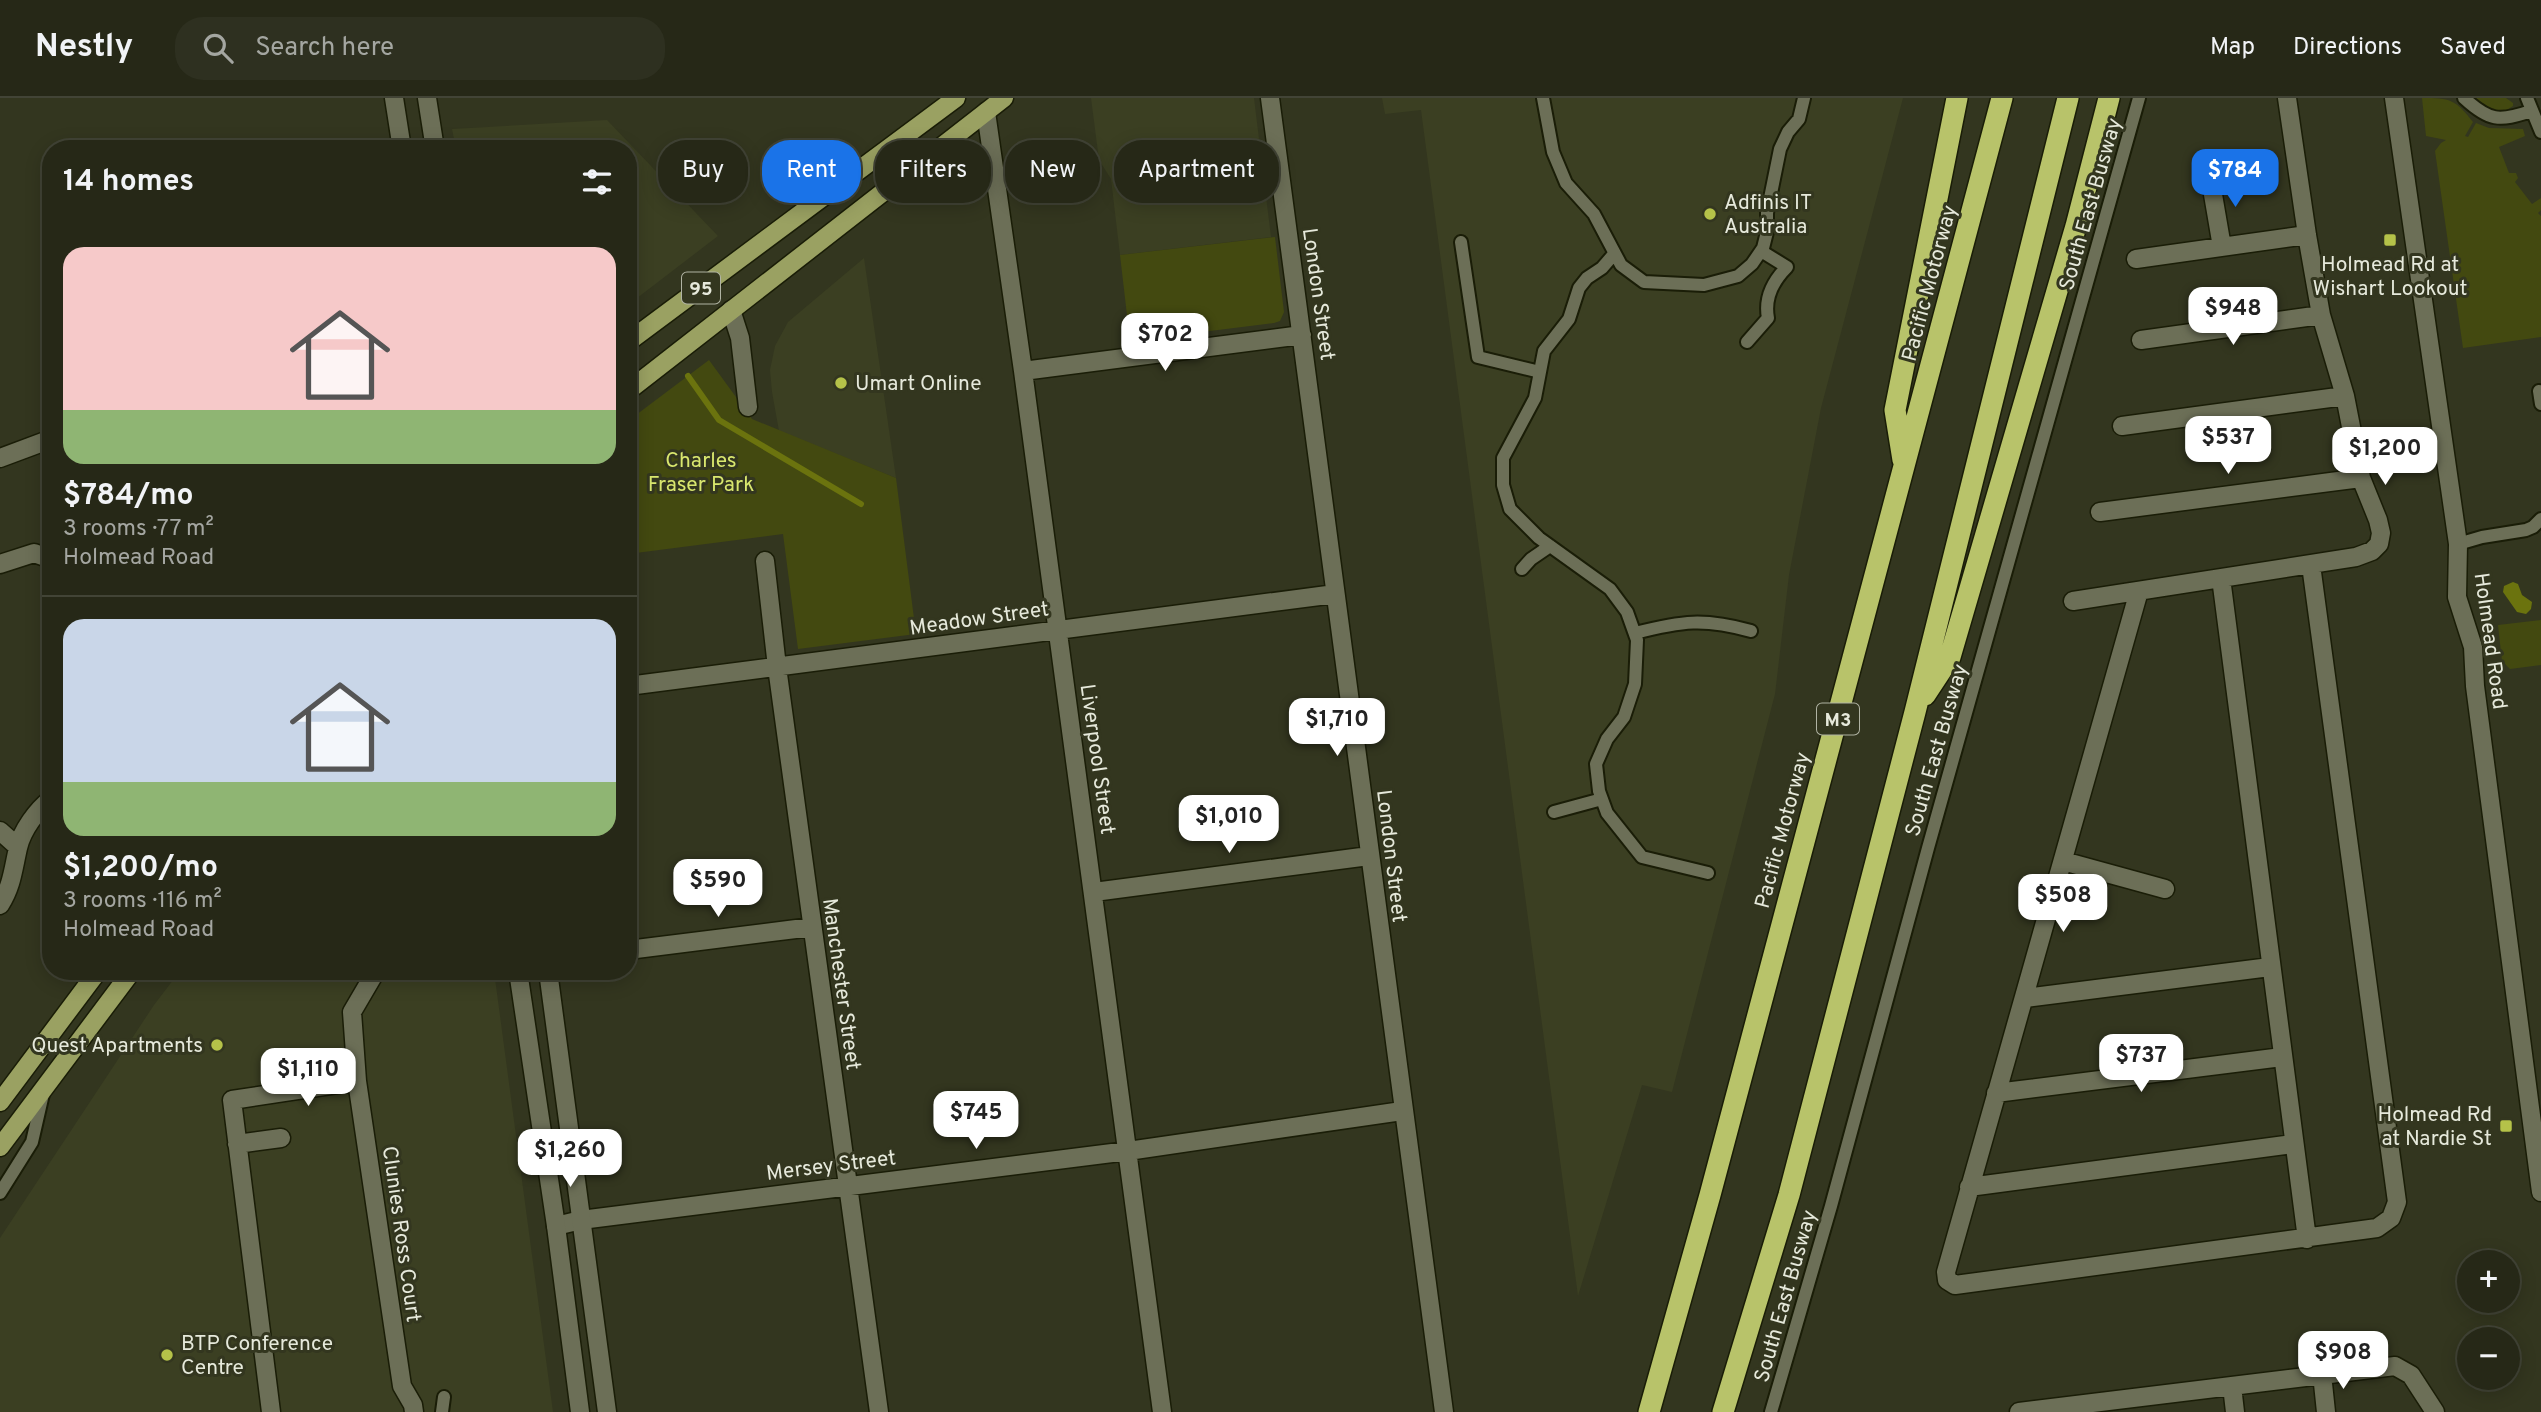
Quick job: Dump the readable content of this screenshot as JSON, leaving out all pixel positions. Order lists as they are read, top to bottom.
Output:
{
  "streets": {
    "highway": ["Pacific Motorway", "M3"],
    "main road": ["95"],
    "street": [
      "London Street",
      "Meadow Street",
      "Holmead Road",
      "Liverpool Street",
      "Manchester Street",
      "Mersey Street",
      "Clunies Ross Court"
    ],
    "lane": ["South East Busway"]
  },
  "crossings": [
    ["95", "Liverpool Street"],
    ["London Street", "Meadow Street"],
    ["London Street", "Mersey Street"],
    ["Meadow Street", "Liverpool Street"],
    ["Meadow Street", "Manchester Street"],
    ["Liverpool Street", "Mersey Street"],
    ["Manchester Street", "Mersey Street"]
  ],
  "parks": ["Charles Fraser Park"],
  "places": {
    "other": [
      "Adfinis IT Australia",
      "Umart Online",
      "Quest Apartments",
      "BTP Conference Centre"
    ],
    "transit": ["Holmead Rd at Wishart Lookout", "Holmead Rd at Nardie St"]
  },
  "page": {
    "header": "Nestly",
    "search": "Search here",
    "nav": ["Map", "Directions", "Saved"],
    "chip": [
      "Buy",
      "Rent",
      "Filters",
      "New",
      "Apartment"
    ],
    "heading": "14 homes",
    "price": [
      "$784",
      "$948",
      "$702",
      "$537",
      "$1,200",
      "$1,710",
      "$1,010",
      "$590",
      "$508",
      "$737",
      "$1,110",
      "$745",
      "$1,260",
      "$908"
    ],
    "list": [
      {
        "name": "$784/mo",
        "note": "3 rooms · 77 m² · Holmead Road"
      },
      {
        "name": "$1,200/mo",
        "note": "3 rooms · 116 m² · Holmead Road"
      }
    ],
    "map_buttons": ["+", "−"]
  }
}
